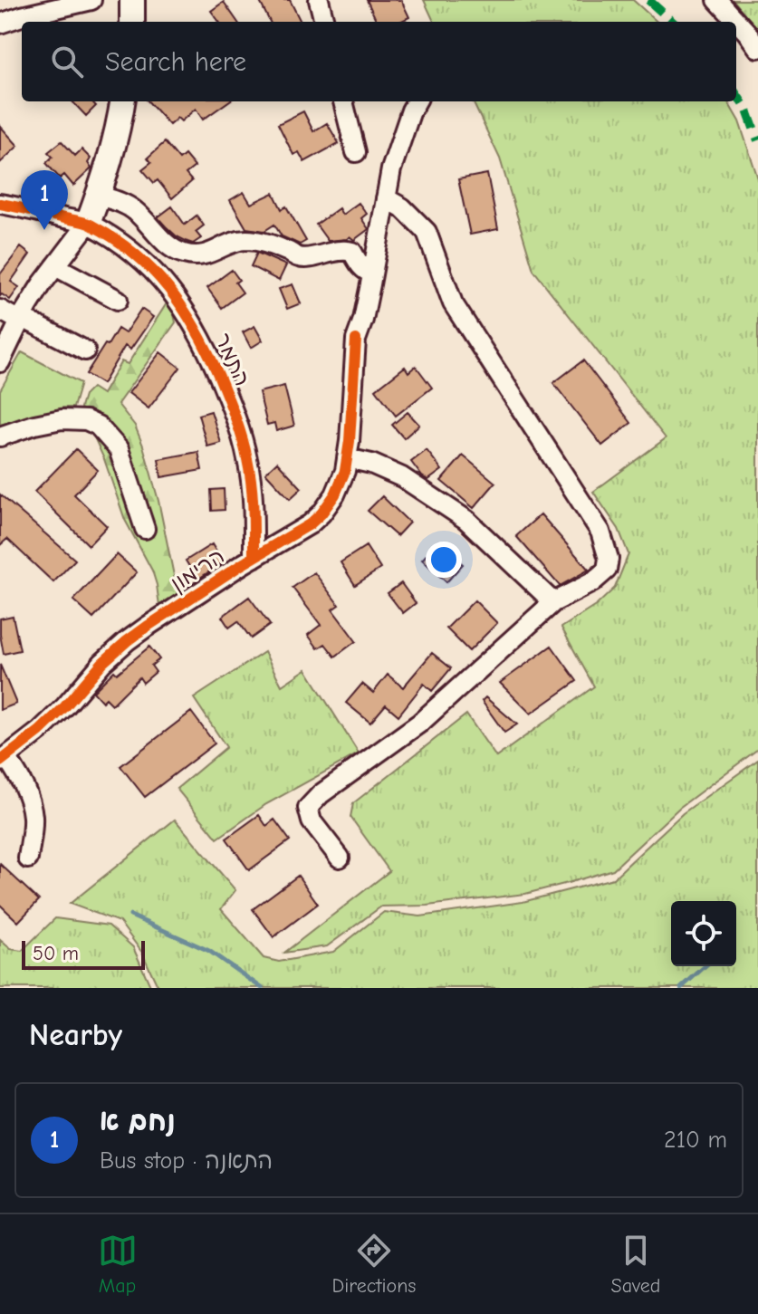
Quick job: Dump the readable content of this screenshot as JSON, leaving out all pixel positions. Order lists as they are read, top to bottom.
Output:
{
  "streets": {
    "street": ["התמר", "הרימון"]
  },
  "crossings": [
    ["התמר", "הרימון"]
  ],
  "scale_bar": "50 m",
  "page": {
    "search": "Search here",
    "pins": "1",
    "scale": "50 m",
    "heading": "Nearby",
    "list": [
      {
        "mark": "1",
        "name": "נחם א",
        "note": "Bus stop · התאנה",
        "value": "210 m"
      }
    ],
    "nav": ["Map", "Directions", "Saved"]
  }
}
